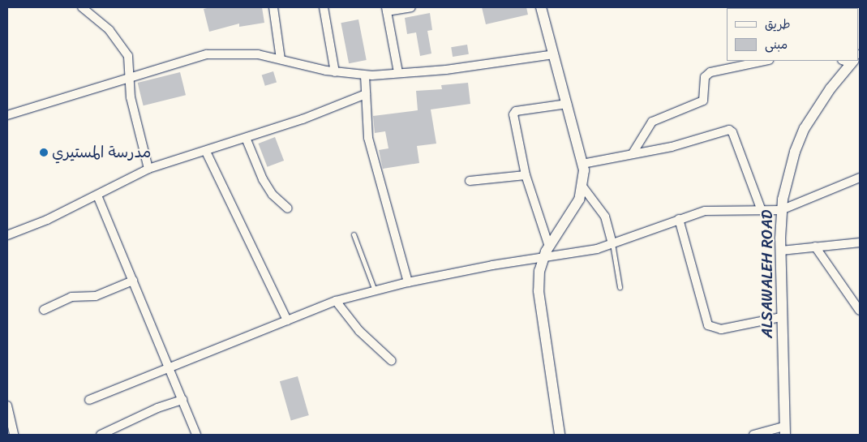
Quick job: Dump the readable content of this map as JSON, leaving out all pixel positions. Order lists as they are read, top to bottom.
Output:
{
  "streets": {
    "street": ["ALSAWALEH ROAD"]
  },
  "places": ["مدرسة المستيري"],
  "legend": ["طريق", "مبنى"]
}
